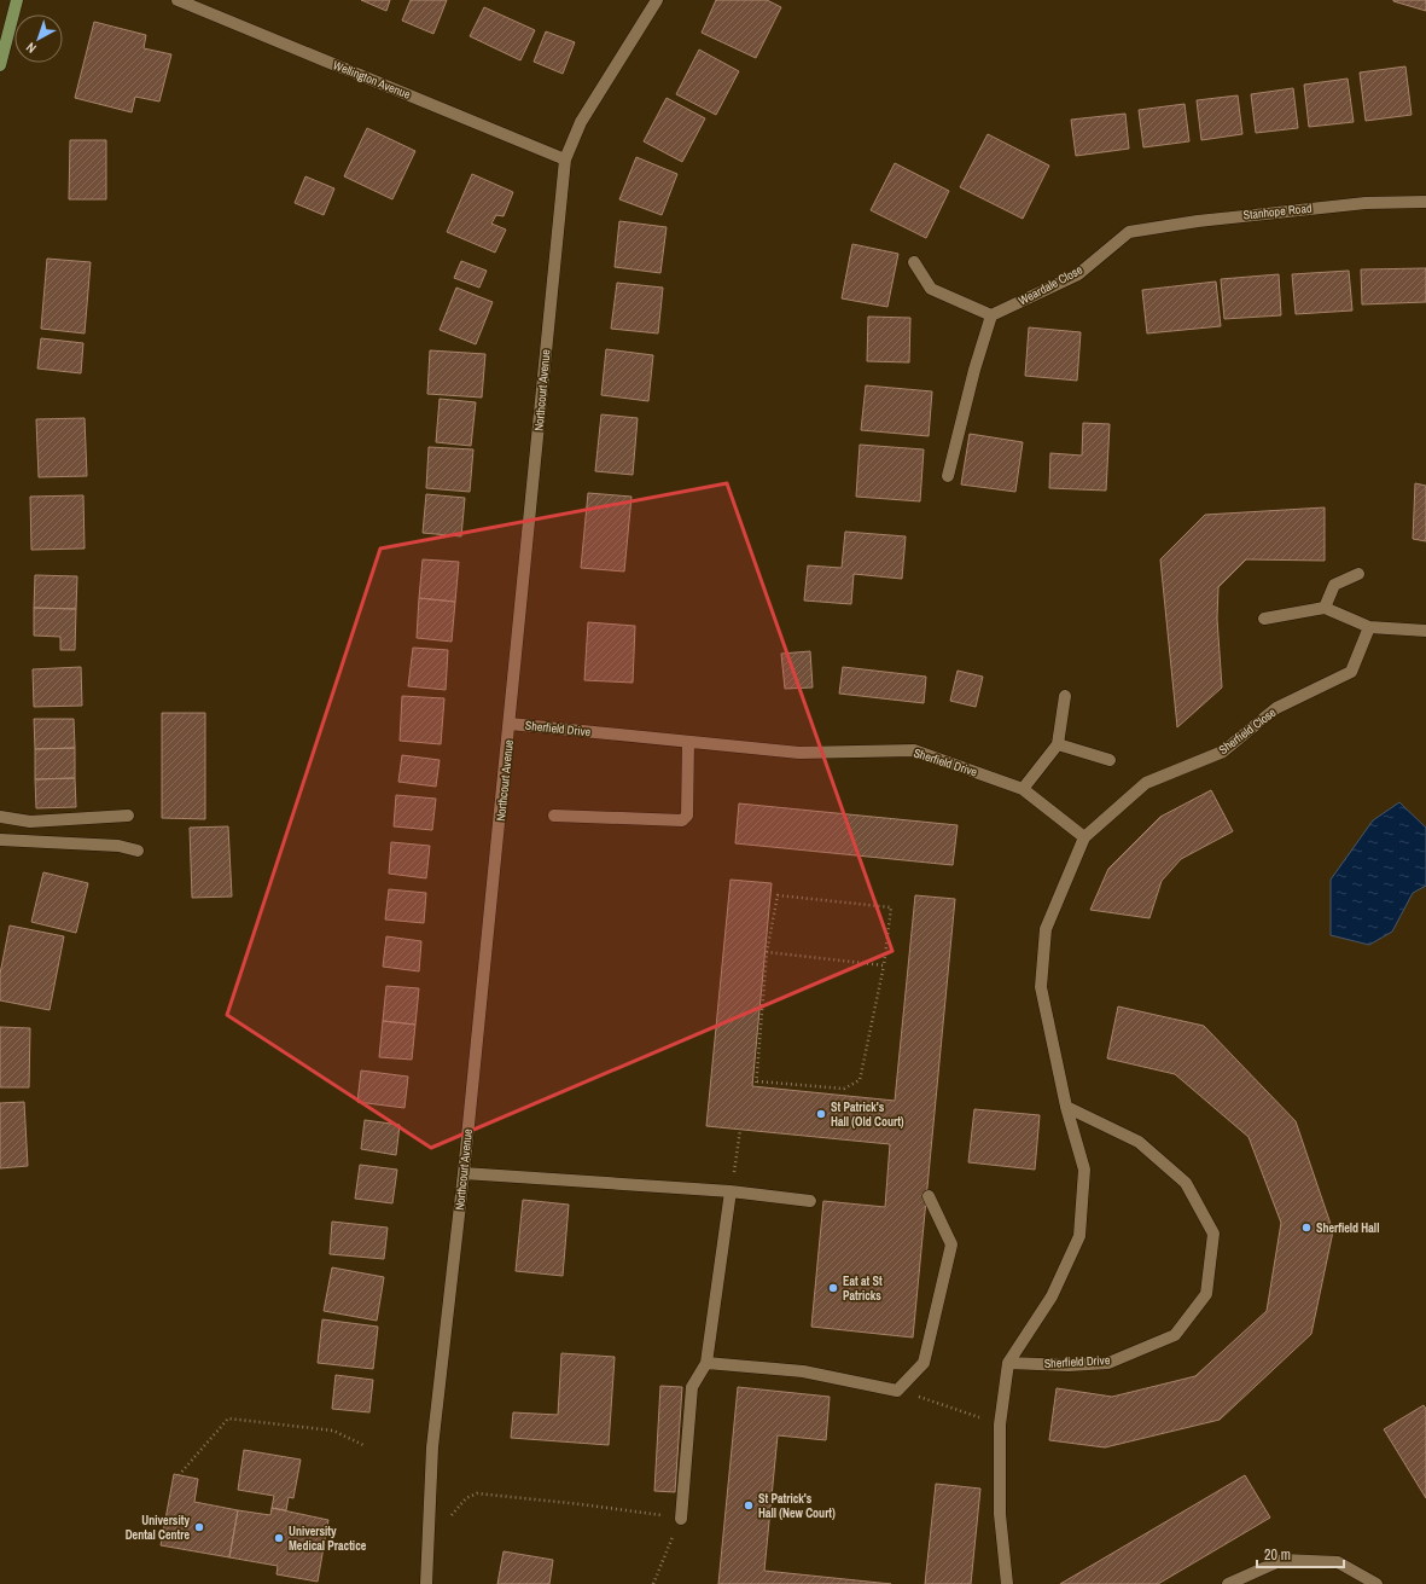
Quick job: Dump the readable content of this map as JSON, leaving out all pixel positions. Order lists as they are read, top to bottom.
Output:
{
  "streets": {
    "street": [
      "Wellington Avenue",
      "Stanhope Road",
      "Weardale Close",
      "Northcourt Avenue",
      "Sherfield Drive",
      "Sherfield Close"
    ]
  },
  "crossings": [
    ["Wellington Avenue", "Northcourt Avenue"],
    ["Stanhope Road", "Weardale Close"],
    ["Northcourt Avenue", "Sherfield Drive"],
    ["Sherfield Drive", "Sherfield Close"]
  ],
  "places": [
    "St Patrick's Hall (Old Court)",
    "Sherfield Hall",
    "Eat at St Patricks",
    "St Patrick's Hall (New Court)",
    "University Dental Centre",
    "University Medical Practice"
  ],
  "scale_bar": "20 m",
  "north": "bottom left"
}
